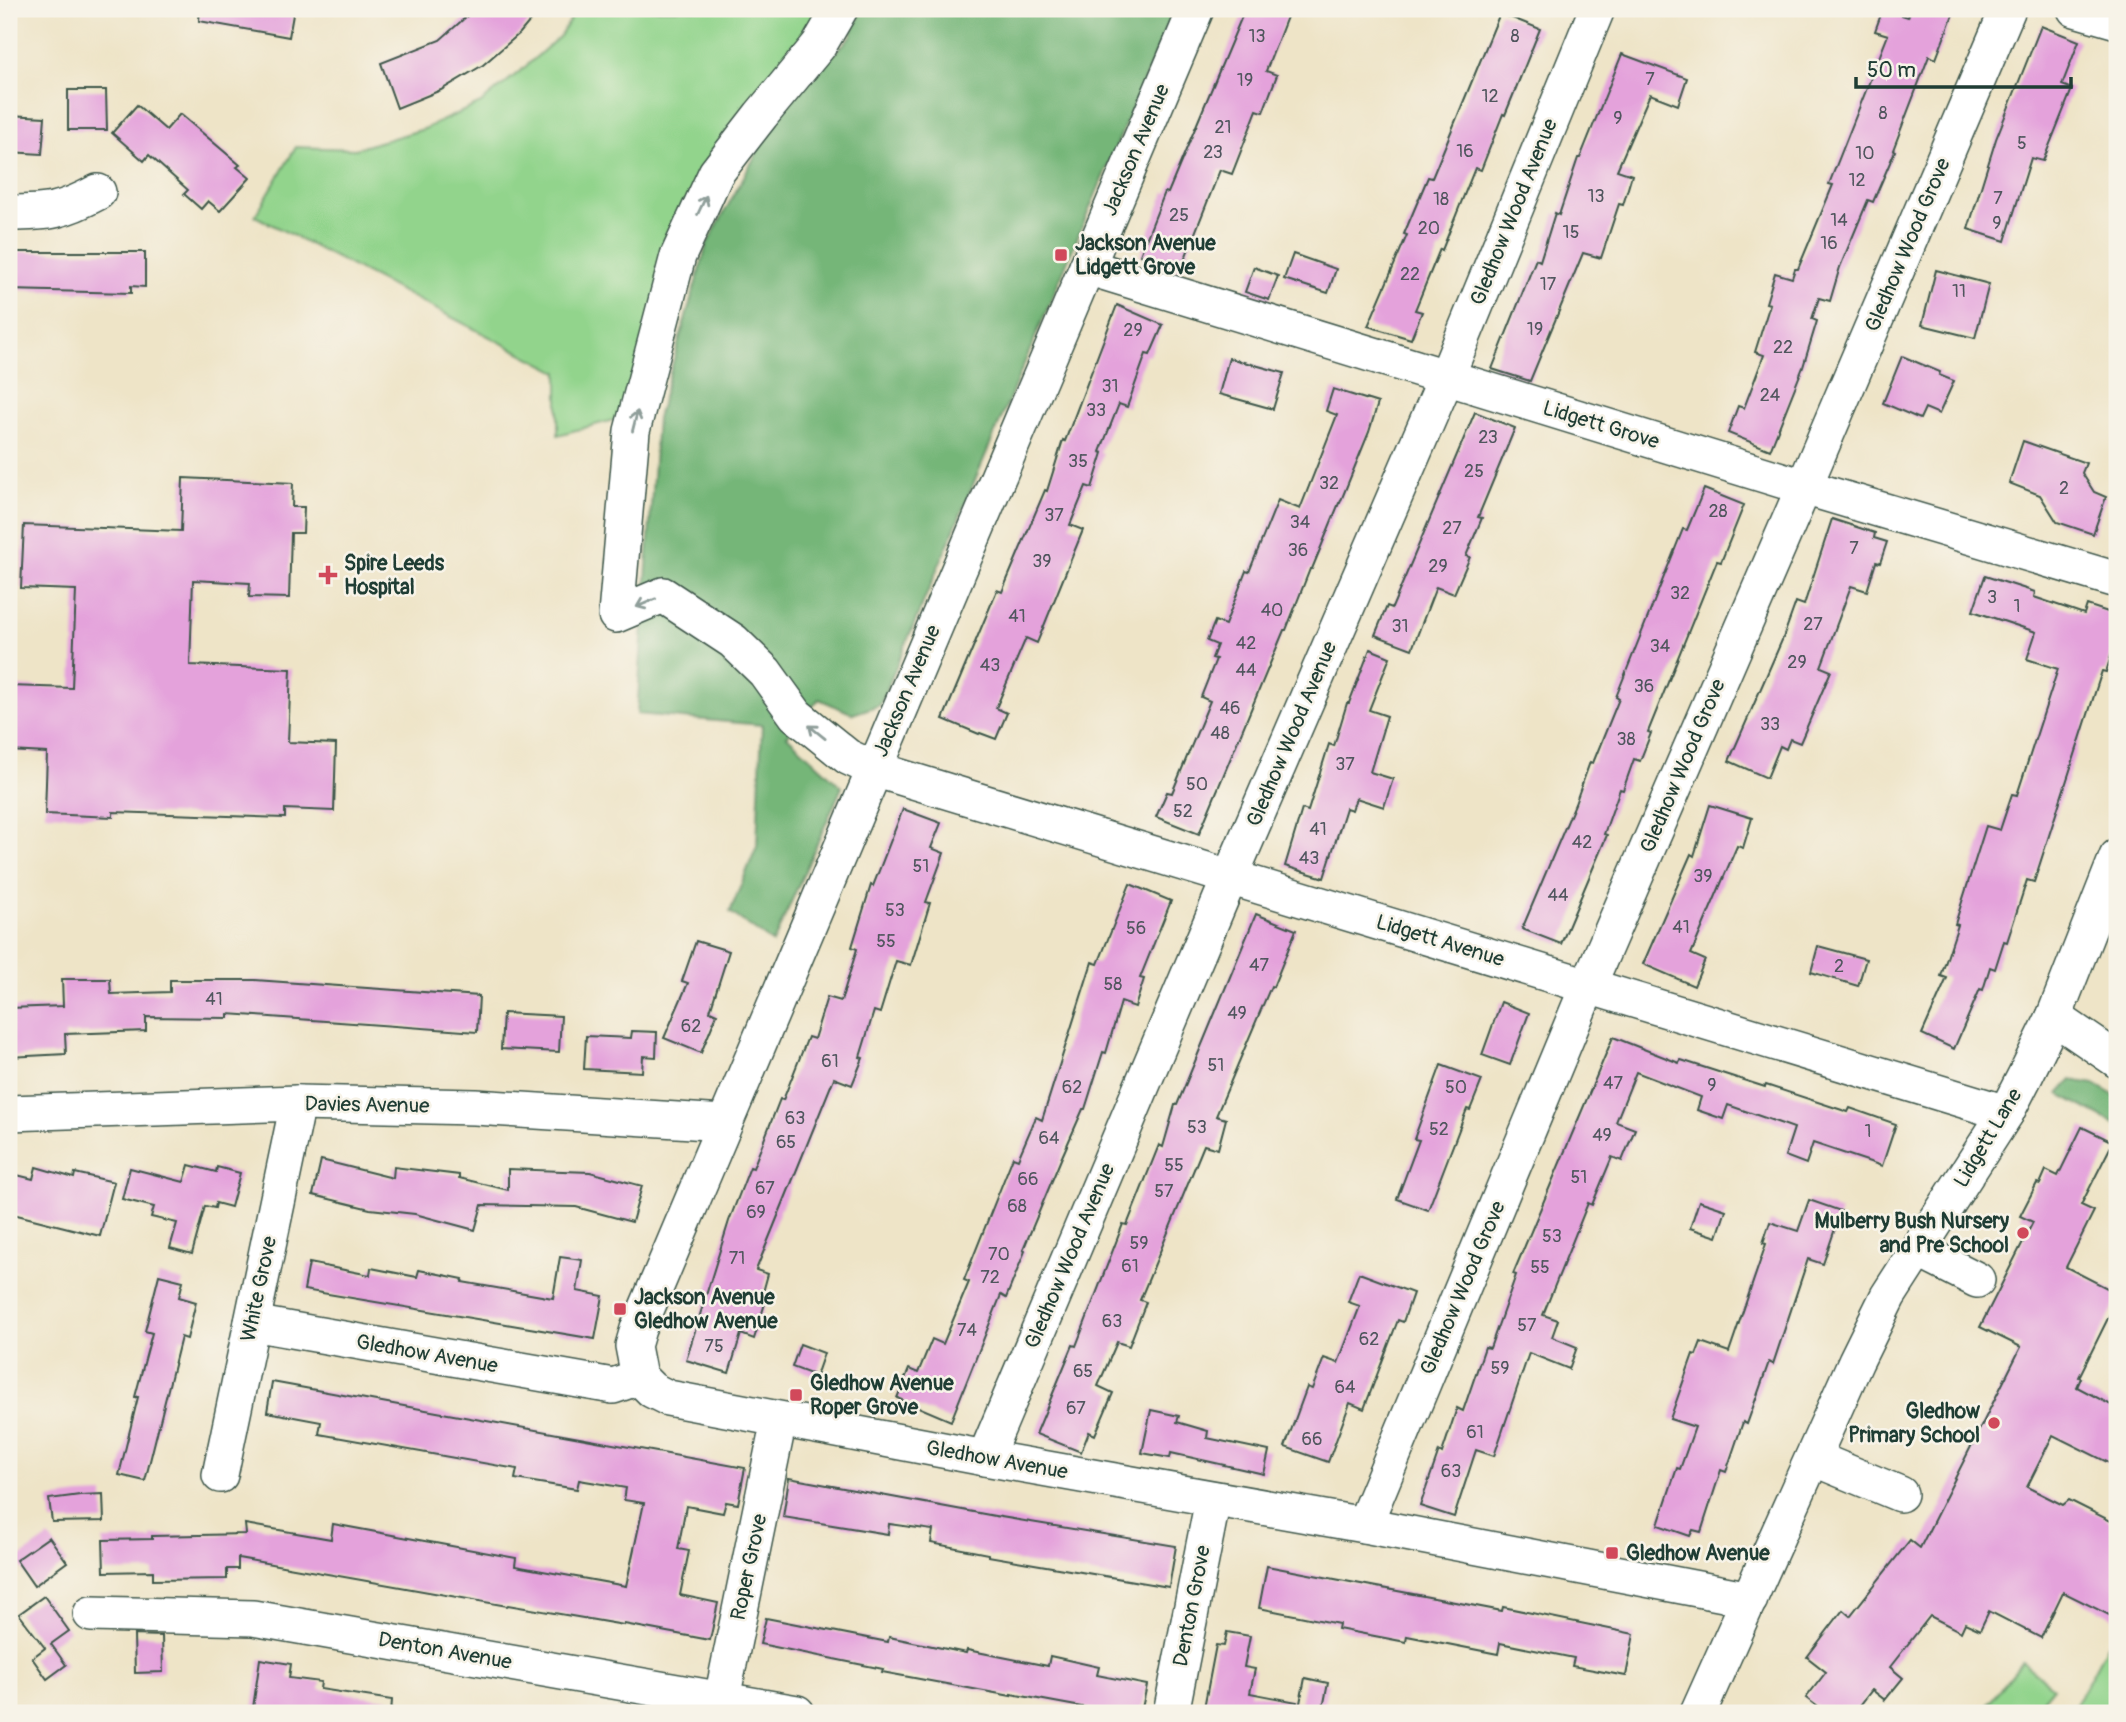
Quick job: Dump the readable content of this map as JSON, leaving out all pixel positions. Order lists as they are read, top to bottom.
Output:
{
  "streets": {
    "street": [
      "Jackson Avenue",
      "Gledhow Wood Avenue",
      "Gledhow Wood Grove",
      "Lidgett Grove",
      "Lidgett Avenue",
      "Davies Avenue",
      "Lidgett Lane",
      "White Grove",
      "Gledhow Avenue",
      "Roper Grove",
      "Denton Grove",
      "Denton Avenue"
    ]
  },
  "crossings": [
    ["Jackson Avenue", "Lidgett Grove"],
    ["Jackson Avenue", "Lidgett Avenue"],
    ["Jackson Avenue", "Davies Avenue"],
    ["Jackson Avenue", "Gledhow Avenue"],
    ["Gledhow Wood Avenue", "Lidgett Grove"],
    ["Gledhow Wood Avenue", "Lidgett Avenue"],
    ["Gledhow Wood Avenue", "Gledhow Avenue"],
    ["Gledhow Wood Grove", "Lidgett Grove"],
    ["Gledhow Wood Grove", "Lidgett Avenue"],
    ["Gledhow Wood Grove", "Gledhow Avenue"],
    ["Lidgett Avenue", "Lidgett Lane"],
    ["Davies Avenue", "White Grove"],
    ["Lidgett Lane", "Gledhow Avenue"],
    ["White Grove", "Gledhow Avenue"],
    ["Gledhow Avenue", "Roper Grove"],
    ["Gledhow Avenue", "Denton Grove"],
    ["Roper Grove", "Denton Avenue"]
  ],
  "places": {
    "transit": [
      "Jackson Avenue Lidgett Grove",
      "Jackson Avenue Gledhow Avenue",
      "Gledhow Avenue Roper Grove",
      "Gledhow Avenue"
    ],
    "health": ["Spire Leeds Hospital"],
    "other": ["Mulberry Bush Nursery and Pre School", "Gledhow Primary School"]
  },
  "house_numbers": [
    "13",
    "8",
    "7",
    "19",
    "12",
    "8",
    "9",
    "21",
    "5",
    "16",
    "23",
    "10",
    "12",
    "13",
    "7",
    "18",
    "25",
    "14",
    "9",
    "20",
    "15",
    "16",
    "22",
    "17",
    "11",
    "19",
    "29",
    "22",
    "31",
    "24",
    "33",
    "23",
    "35",
    "25",
    "32",
    "2",
    "28",
    "37",
    "34",
    "27",
    "7",
    "36",
    "39",
    "29",
    "32",
    "3",
    "1",
    "40",
    "41",
    "27",
    "31",
    "42",
    "34",
    "29",
    "43",
    "44",
    "36",
    "46",
    "33",
    "48",
    "38",
    "37",
    "50",
    "52",
    "41",
    "42",
    "43",
    "51",
    "39",
    "44",
    "53",
    "41",
    "56",
    "55",
    "47",
    "2",
    "58",
    "41",
    "49",
    "62",
    "61",
    "51",
    "47",
    "9",
    "62",
    "50",
    "63",
    "53",
    "52",
    "1",
    "49",
    "64",
    "65",
    "55",
    "51",
    "66",
    "67",
    "57",
    "68",
    "69",
    "53",
    "59",
    "70",
    "71",
    "61",
    "55",
    "72",
    "63",
    "57",
    "74",
    "62",
    "75",
    "59",
    "65",
    "64",
    "67",
    "61",
    "66",
    "63"
  ],
  "scale_bar": "50 m"
}
